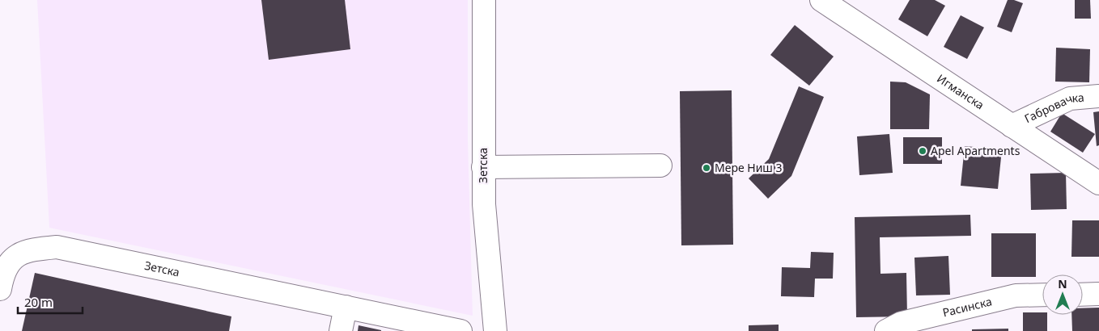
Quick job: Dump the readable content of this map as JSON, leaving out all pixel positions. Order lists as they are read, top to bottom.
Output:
{
  "streets": {
    "street": [
      "Игманска",
      "Габровачка",
      "Зетска",
      "Расинска"
    ]
  },
  "crossings": [
    ["Игманска", "Габровачка"]
  ],
  "places": ["Apel Apartments", "Мере Ниш 3"],
  "scale_bar": "20 m",
  "north": "top"
}
